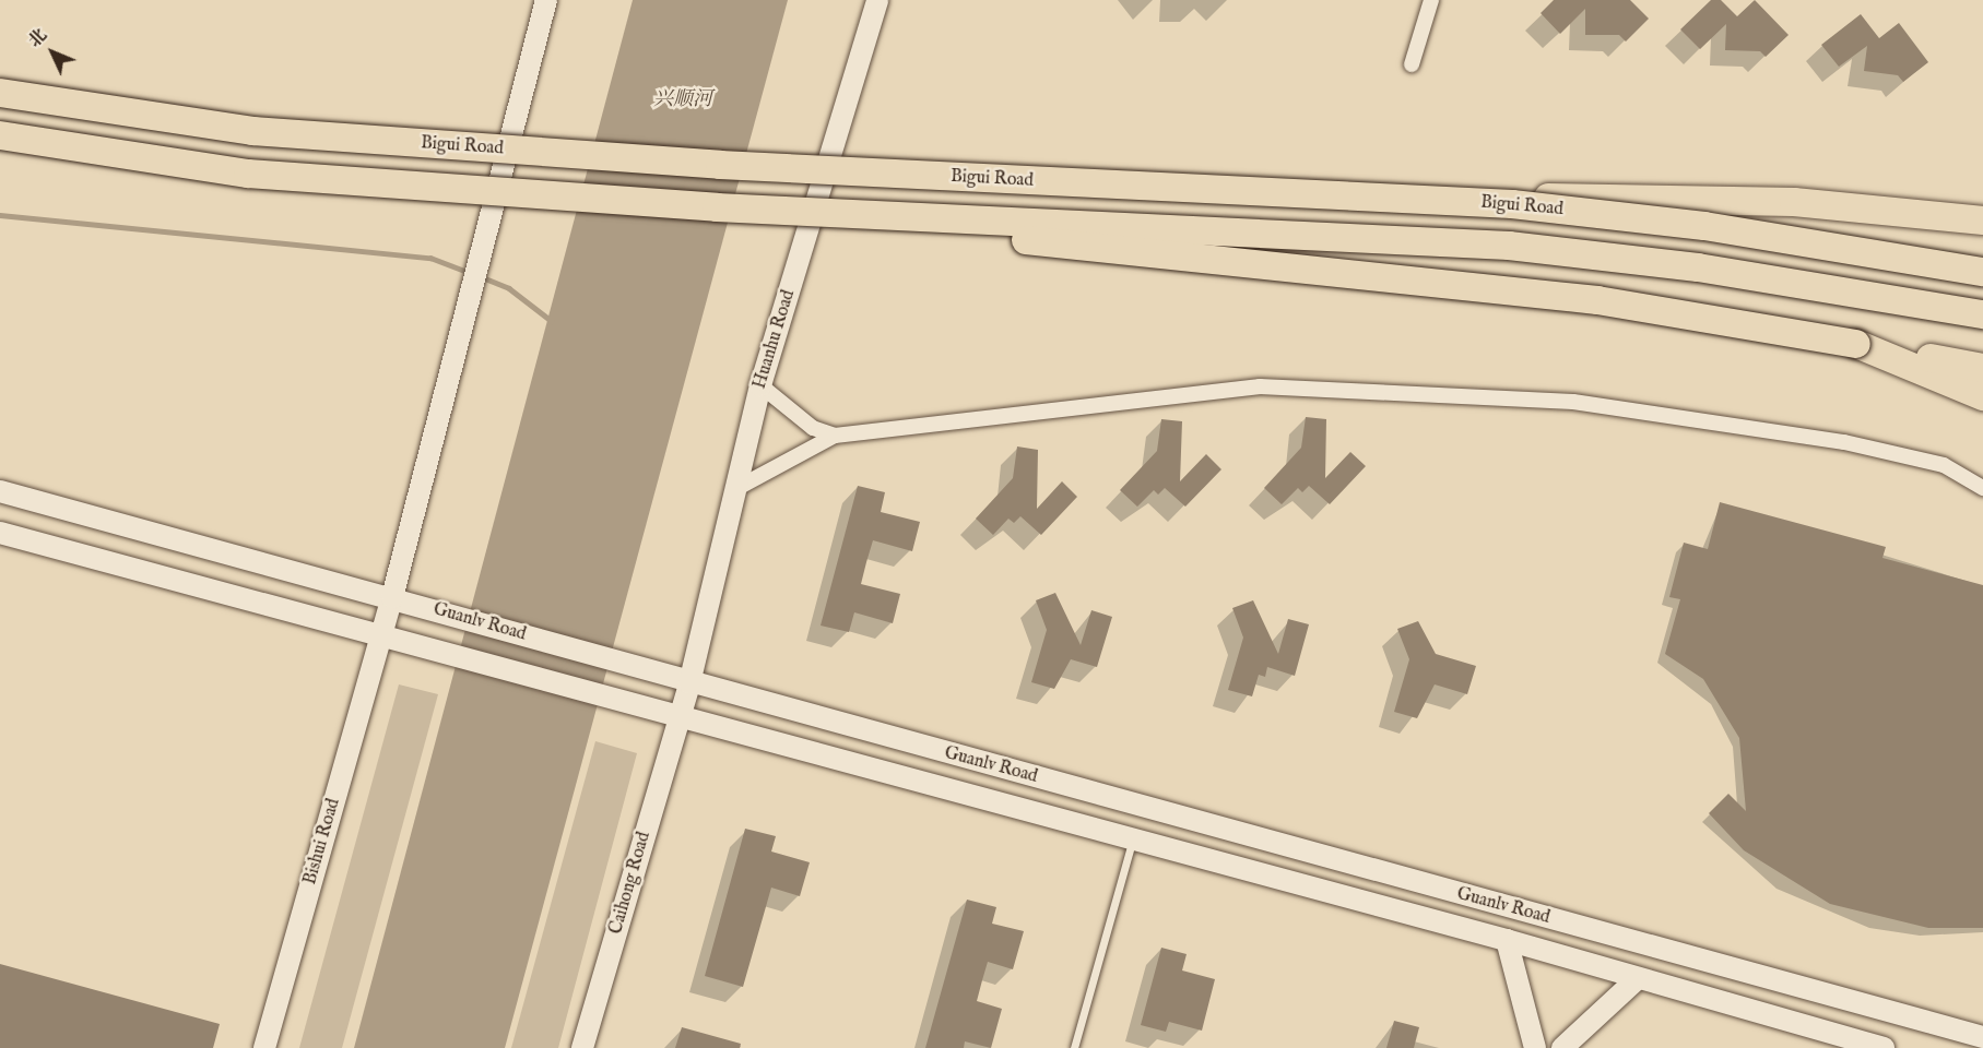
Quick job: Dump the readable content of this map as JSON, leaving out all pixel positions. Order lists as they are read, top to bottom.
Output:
{
  "streets": {
    "highway": ["Bigui Road"],
    "main road": [
      "Huanhu Road",
      "Guanlv Road",
      "Bishui Road",
      "Caihong Road"
    ]
  },
  "crossings": [
    ["Huanhu Road", "Guanlv Road"],
    ["Huanhu Road", "Caihong Road"],
    ["Guanlv Road", "Bishui Road"],
    ["Guanlv Road", "Caihong Road"]
  ],
  "water": ["兴顺河"],
  "north": "top left"
}
